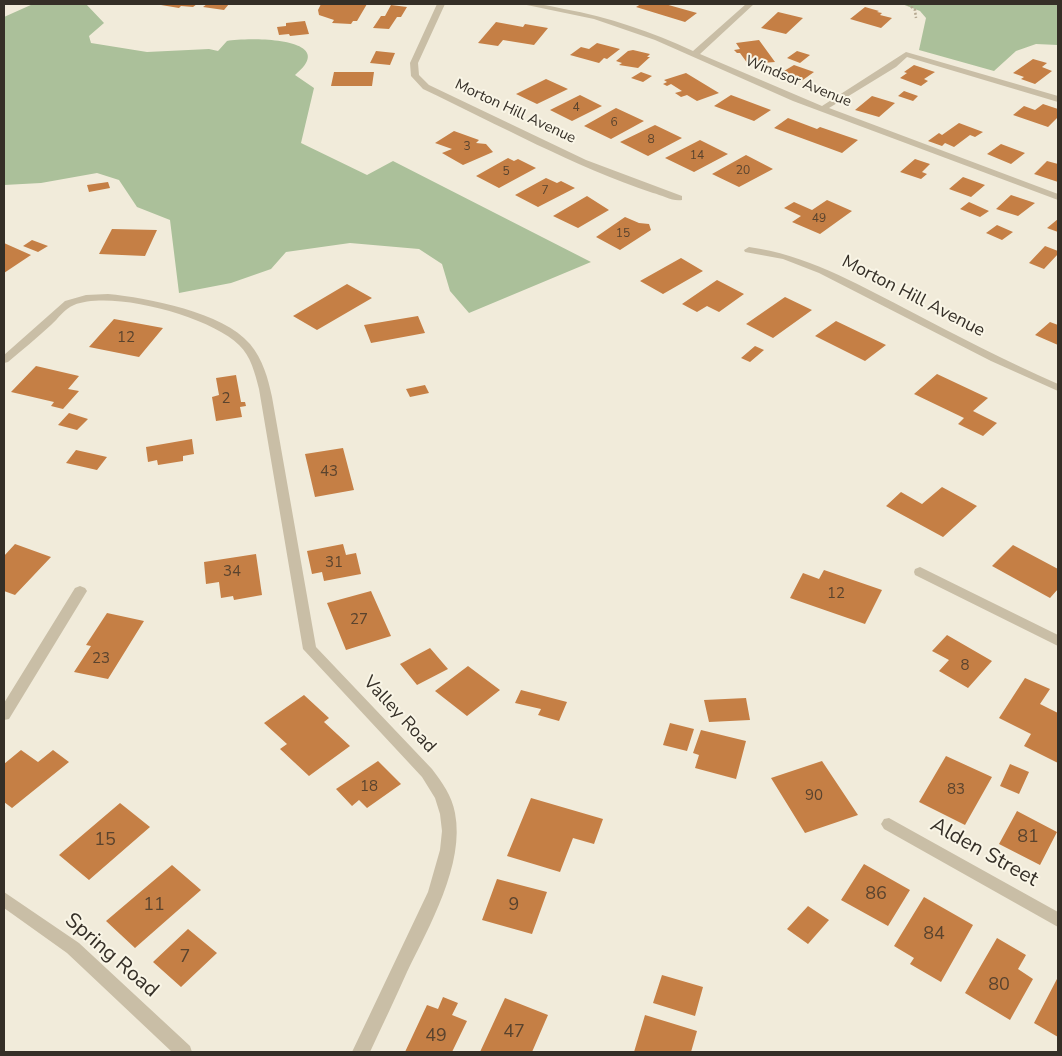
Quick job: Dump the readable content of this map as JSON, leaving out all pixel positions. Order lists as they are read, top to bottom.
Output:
{
  "streets": {
    "street": [
      "Windsor Avenue",
      "Morton Hill Avenue",
      "Valley Road",
      "Alden Street",
      "Spring Road"
    ]
  },
  "house_numbers": [
    "4",
    "6",
    "8",
    "3",
    "14",
    "20",
    "5",
    "7",
    "49",
    "15",
    "12",
    "2",
    "43",
    "31",
    "34",
    "12",
    "27",
    "23",
    "8",
    "18",
    "83",
    "90",
    "81",
    "15",
    "86",
    "11",
    "9",
    "84",
    "7",
    "80",
    "47",
    "49"
  ]
}
